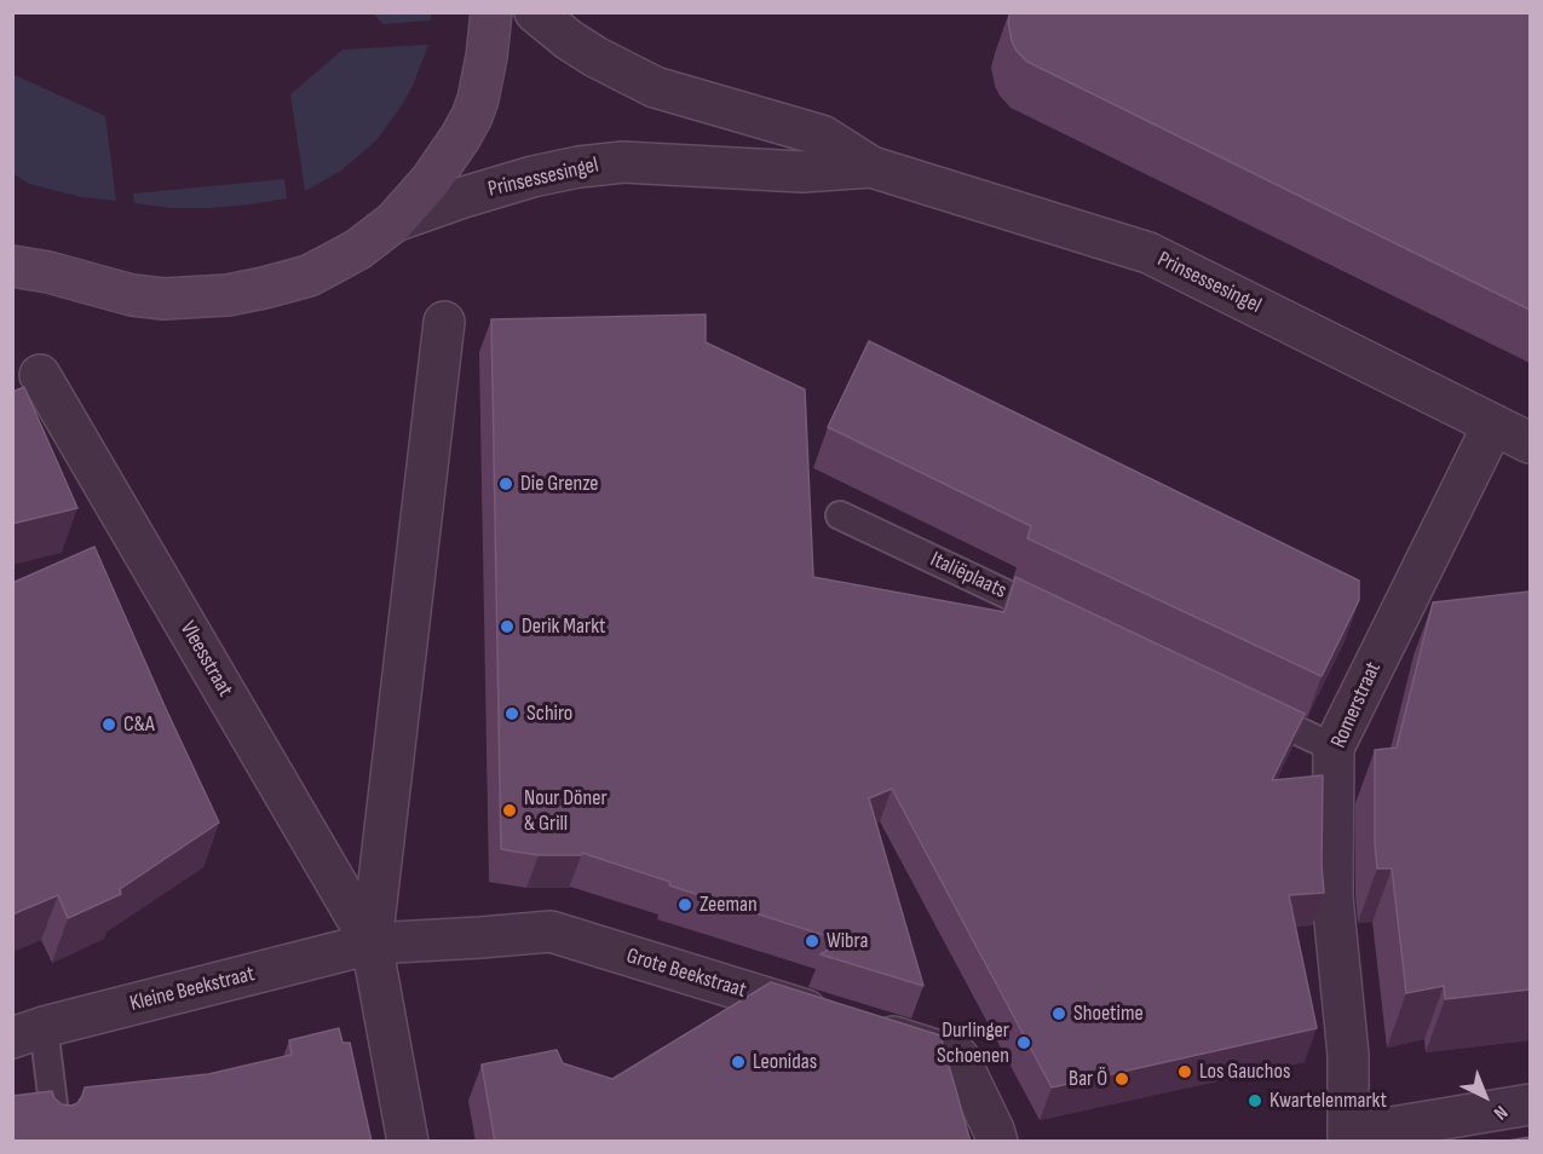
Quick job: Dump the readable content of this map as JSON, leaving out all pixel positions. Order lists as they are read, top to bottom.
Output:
{
  "streets": {
    "street": [
      "Prinsessesingel",
      "Vleesstraat",
      "Romerstraat",
      "Grote Beekstraat",
      "Kleine Beekstraat"
    ],
    "lane": ["Italiëplaats"]
  },
  "crossings": [
    ["Prinsessesingel", "Romerstraat"],
    ["Vleesstraat", "Grote Beekstraat"],
    ["Vleesstraat", "Kleine Beekstraat"],
    ["Grote Beekstraat", "Kleine Beekstraat"]
  ],
  "places": [
    "Die Grenze",
    "Derik Markt",
    "Schiro",
    "C&A",
    "Nour Döner & Grill",
    "Zeeman",
    "Wibra",
    "Shoetime",
    "Durlinger Schoenen",
    "Leonidas",
    "Los Gauchos",
    "Bar Ö",
    "Kwartelenmarkt"
  ],
  "north": "bottom right"
}
